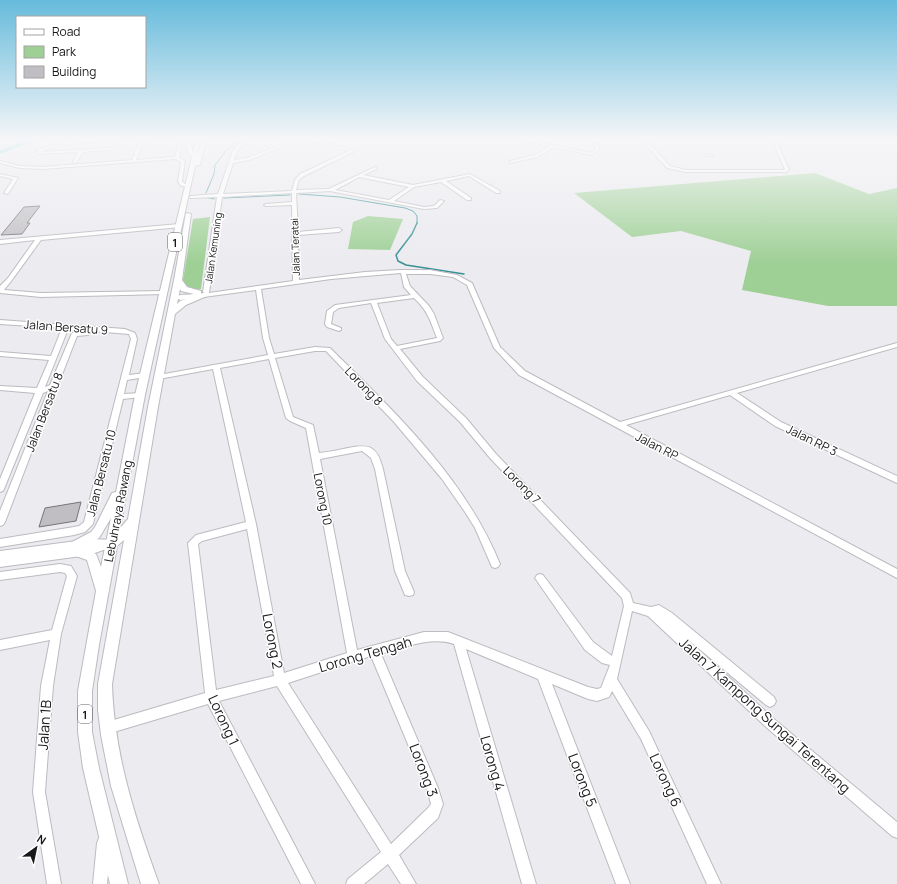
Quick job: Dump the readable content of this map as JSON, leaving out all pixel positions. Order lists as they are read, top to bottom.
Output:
{
  "streets": {
    "main road": ["1", "Lebuhraya Rawang"],
    "street": [
      "Jalan Teratai",
      "Jalan Kemuning",
      "Jalan Bersatu 9",
      "Lorong 8",
      "Jalan Bersatu 8",
      "Jalan RP 3",
      "Jalan RP",
      "Jalan Bersatu 10",
      "Lorong 7",
      "Lorong 10",
      "Lorong 2",
      "Lorong Tengah",
      "Jalan 7 Kampong Sungai Terentang",
      "Lorong 1",
      "Jalan 1B",
      "Lorong 4",
      "Lorong 3",
      "Lorong 5",
      "Lorong 6"
    ]
  },
  "crossings": [
    ["Jalan Bersatu 9", "Jalan Bersatu 8"],
    ["Jalan Bersatu 9", "Jalan Bersatu 10"],
    ["Lorong 8", "Lorong 10"],
    ["Lorong 8", "Lebuhraya Rawang"],
    ["Lorong 8", "Lorong 2"],
    ["Lorong 7", "Jalan 7 Kampong Sungai Terentang"],
    ["Lorong 10", "Lorong Tengah"],
    ["Lebuhraya Rawang", "Lorong Tengah"],
    ["Lorong 2", "Lorong Tengah"],
    ["Lorong 2", "Lorong 1"],
    ["Lorong 2", "Lorong 3"],
    ["Lorong Tengah", "Lorong 1"],
    ["Lorong Tengah", "Lorong 4"],
    ["Lorong Tengah", "Lorong 3"],
    ["Lorong Tengah", "Lorong 5"],
    ["Lorong Tengah", "Lorong 6"]
  ],
  "legend": ["Road", "Park", "Building"],
  "north": "top right"
}
